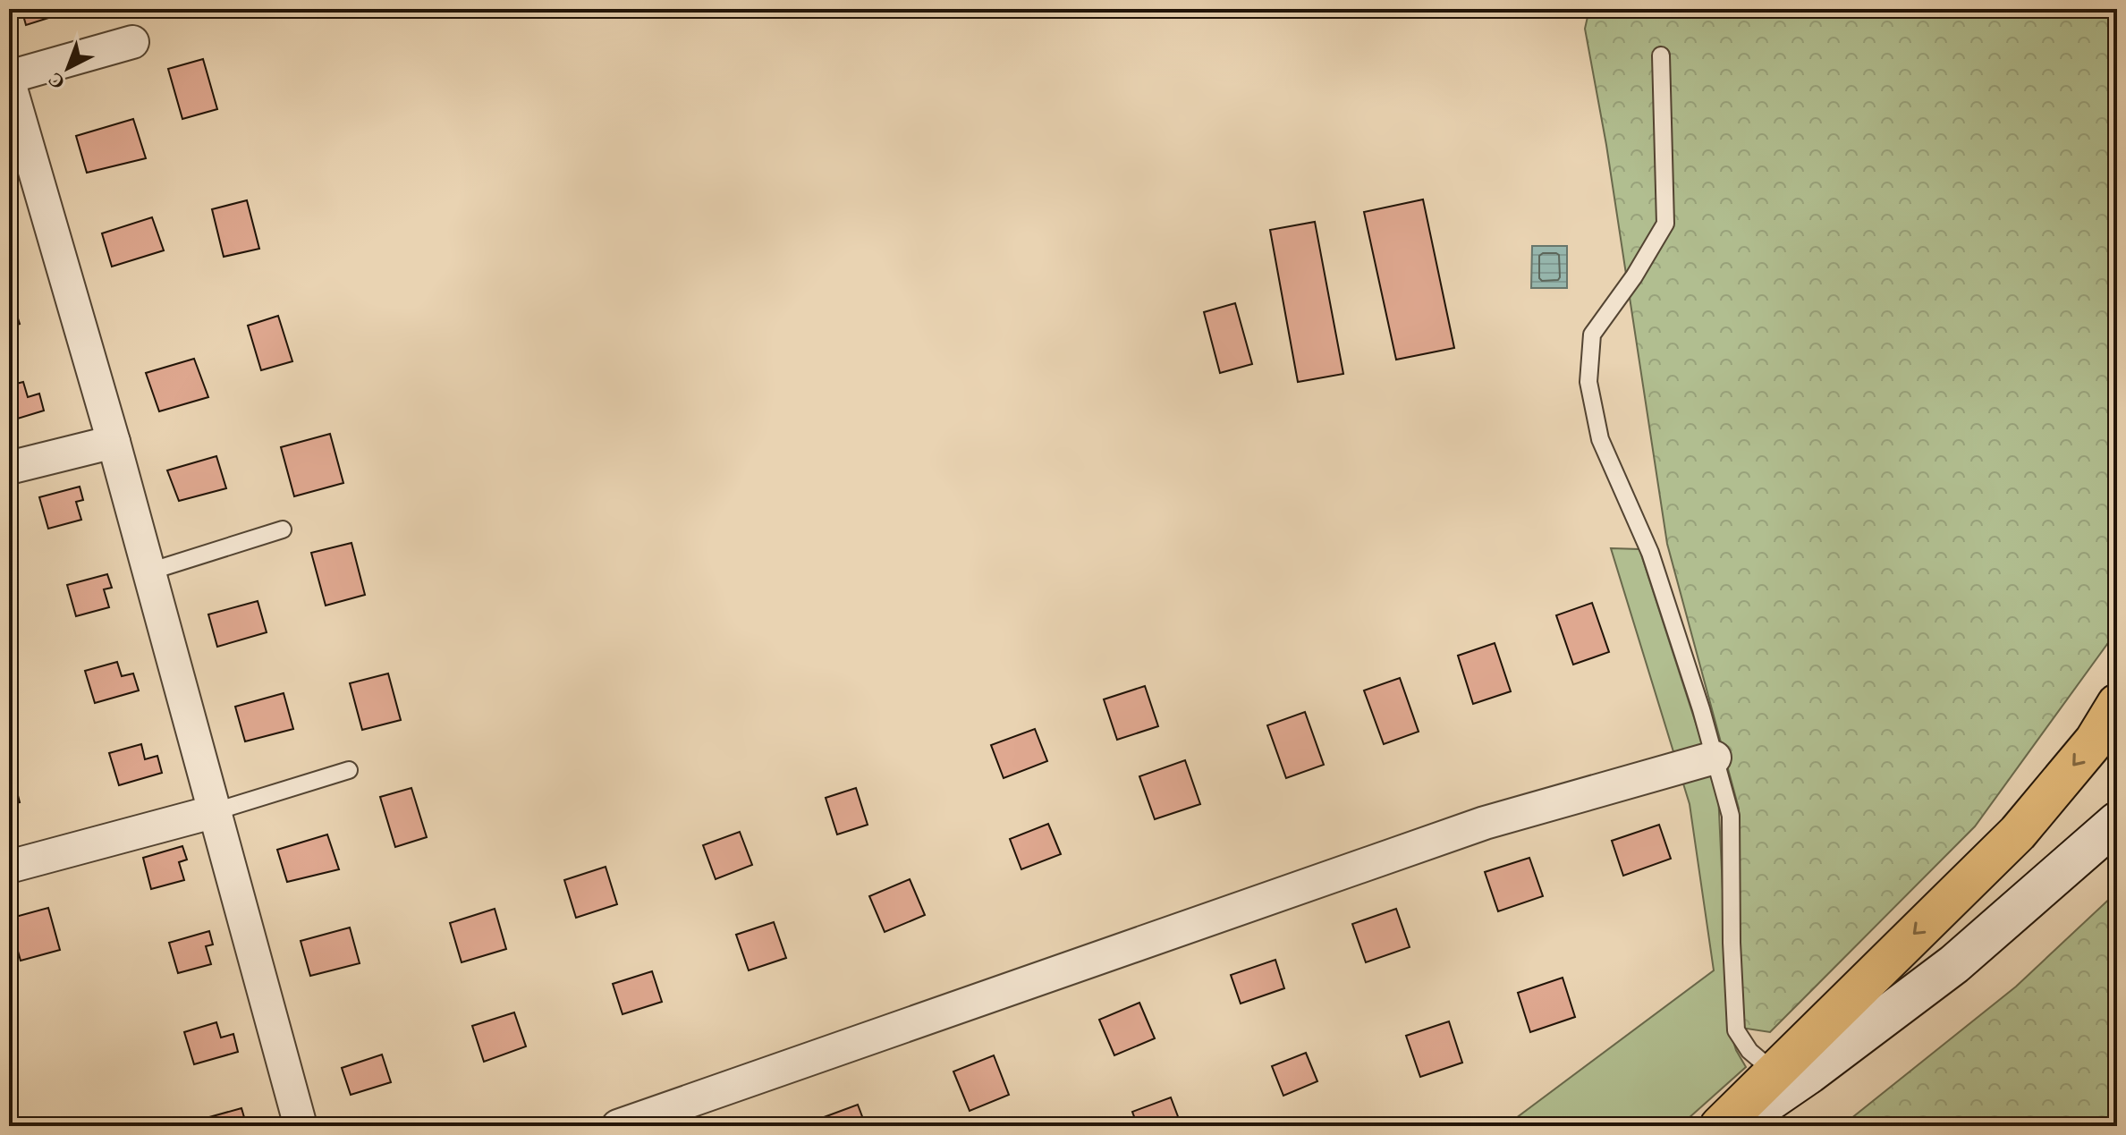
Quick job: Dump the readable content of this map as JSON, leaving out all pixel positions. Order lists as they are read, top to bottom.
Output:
{
  "north": "bottom left"
}
